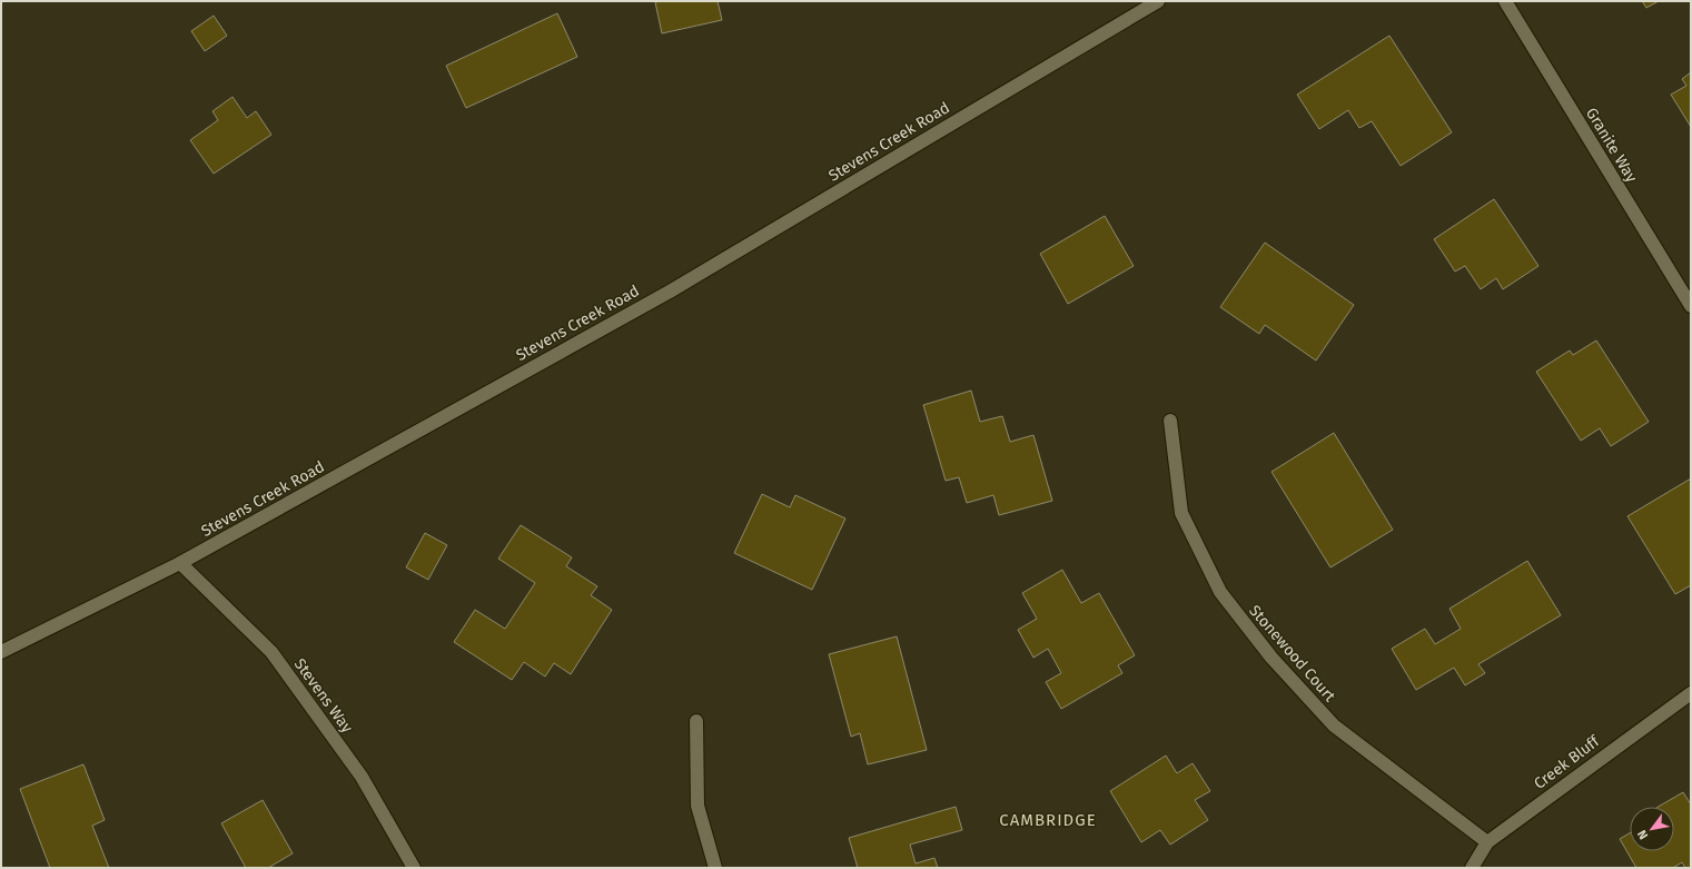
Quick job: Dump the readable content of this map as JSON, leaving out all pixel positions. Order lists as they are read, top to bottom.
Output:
{
  "streets": {
    "street": [
      "Stevens Creek Road",
      "Granite Way",
      "Stonewood Court",
      "Stevens Way",
      "Creek Bluff"
    ]
  },
  "crossings": [
    ["Stevens Creek Road", "Stevens Way"],
    ["Stonewood Court", "Creek Bluff"]
  ],
  "districts": ["CAMBRIDGE"],
  "north": "bottom left"
}
